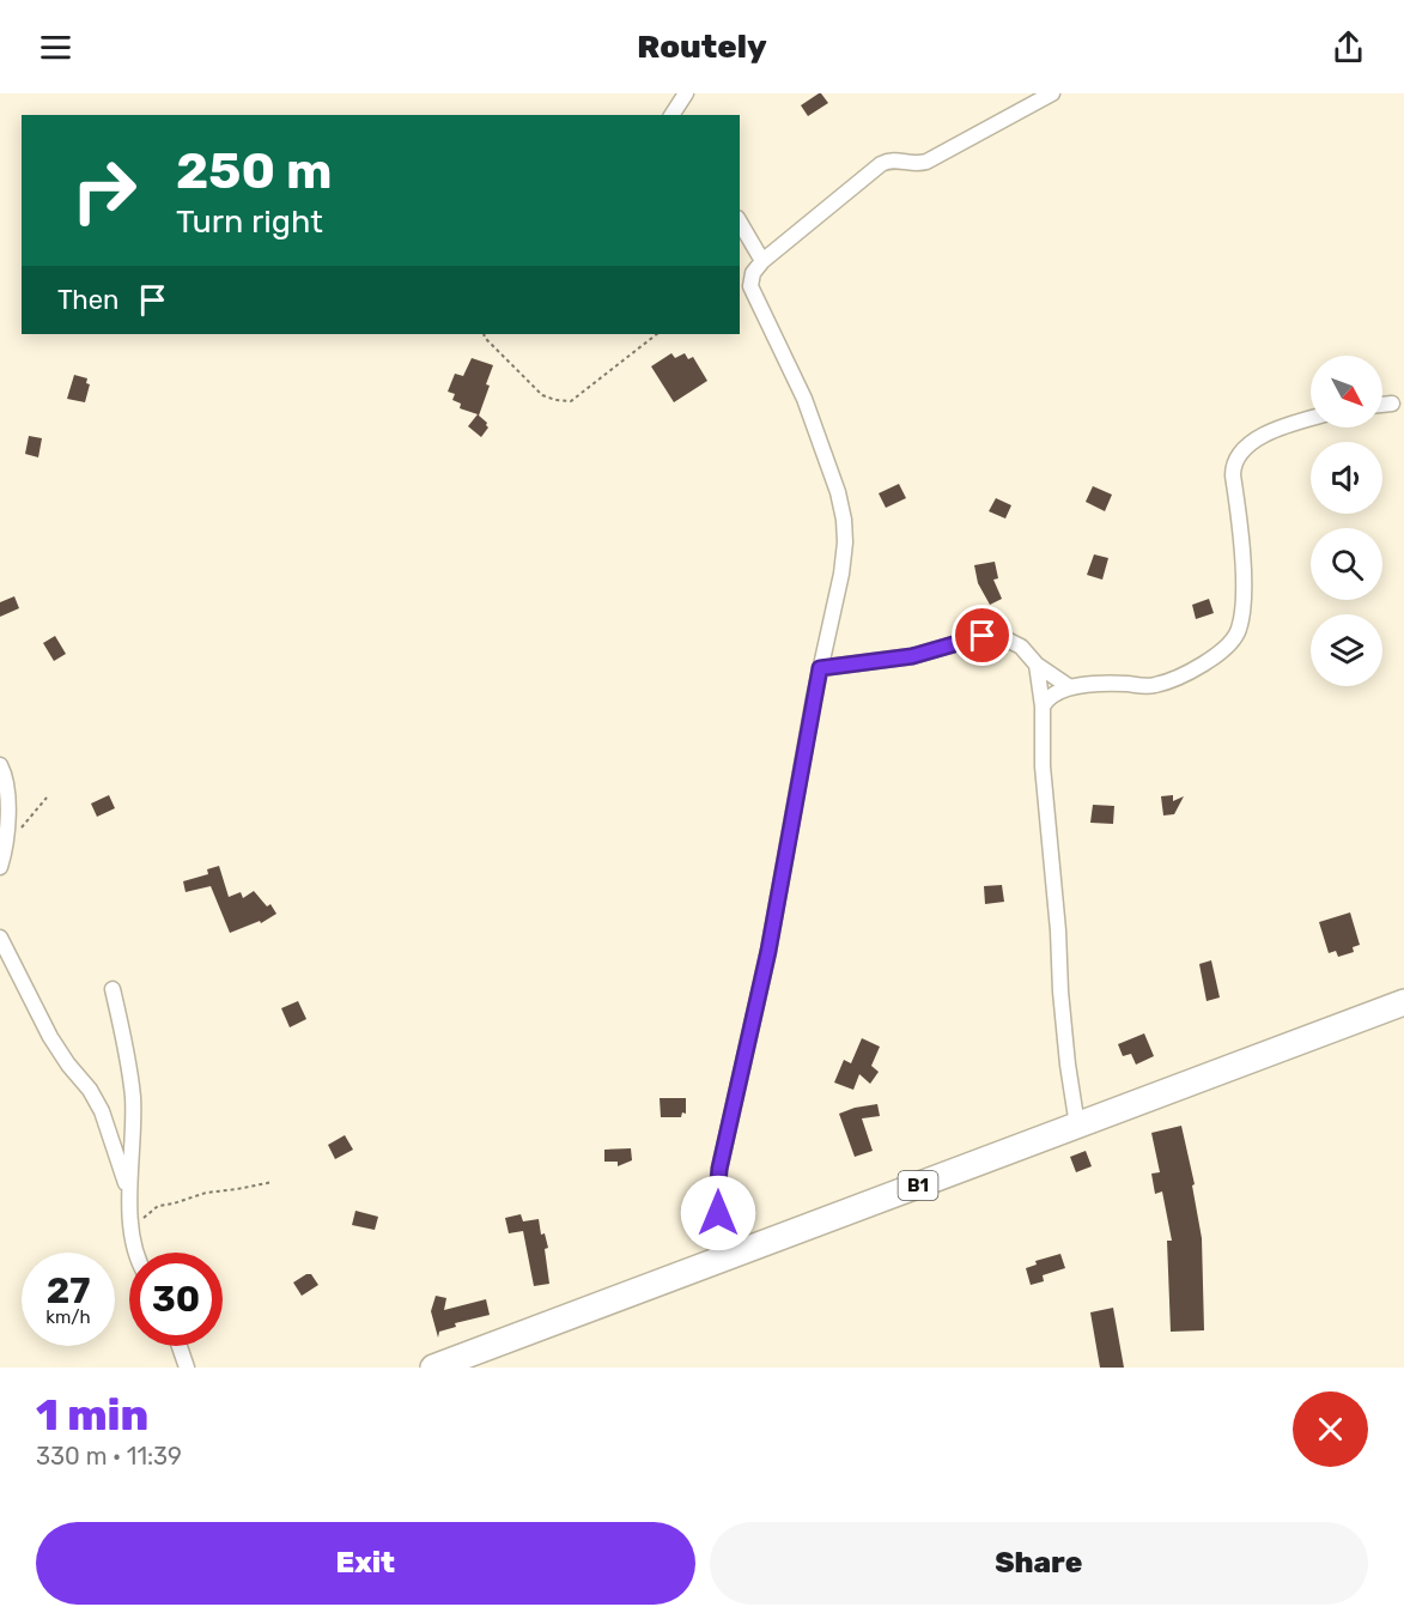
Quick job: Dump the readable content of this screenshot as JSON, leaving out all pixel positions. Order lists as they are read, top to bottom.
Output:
{
  "streets": {
    "highway": ["B1"]
  },
  "north": "bottom right",
  "page": {
    "header": "Routely",
    "turn": ["250 m", "Turn right"],
    "then": "Then",
    "speed": "27 km/h",
    "limit": "30",
    "heading": ["1 min", "330 m · 11:39"],
    "buttons": ["Exit", "Share"]
  }
}
